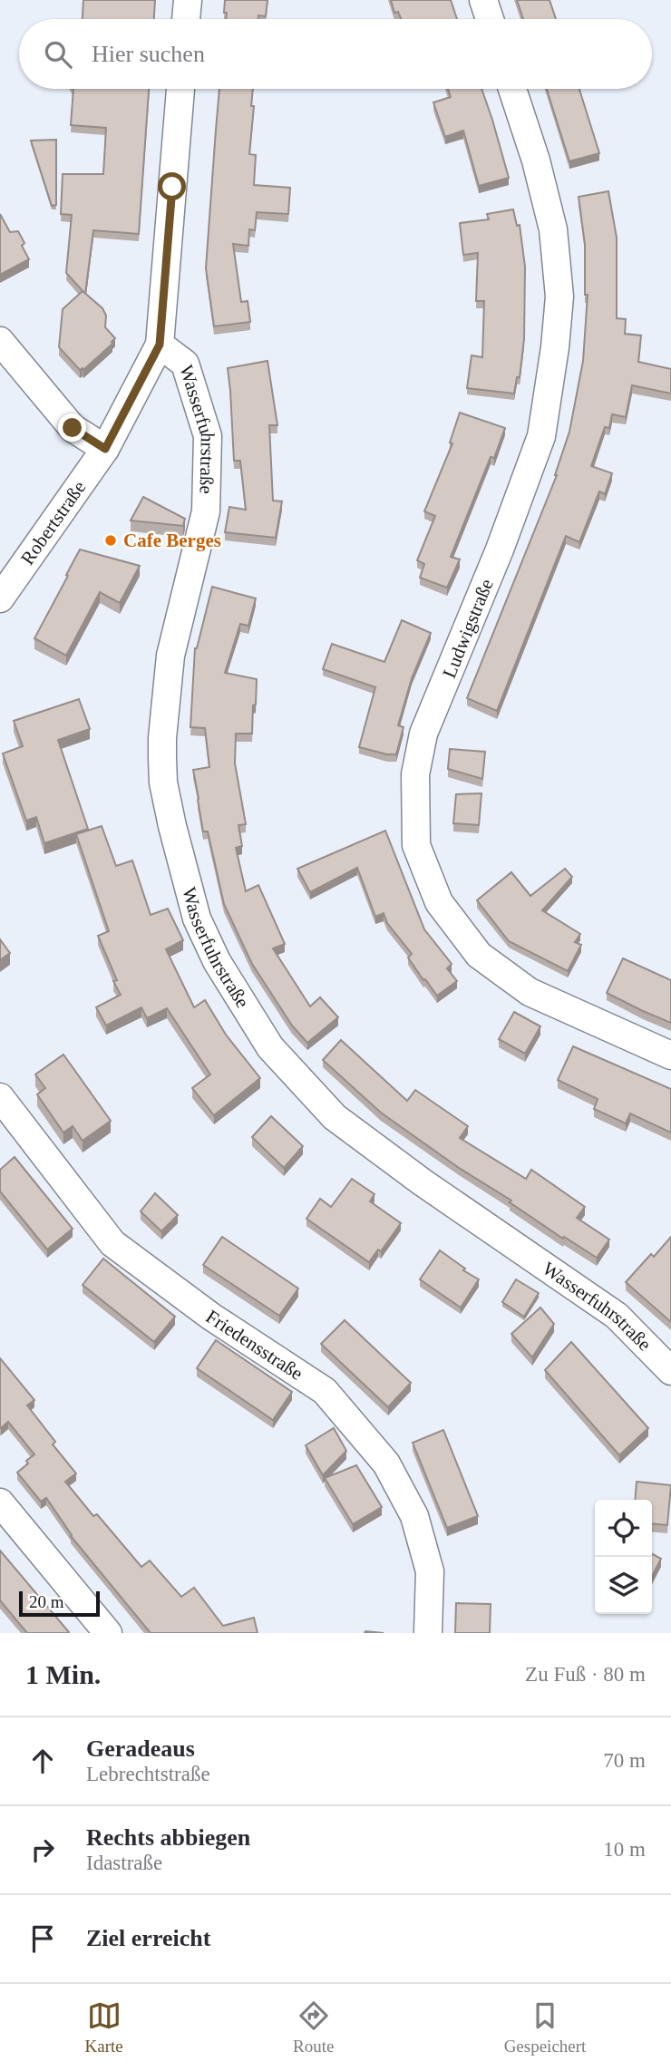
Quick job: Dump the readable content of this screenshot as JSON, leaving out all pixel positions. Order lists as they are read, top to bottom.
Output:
{
  "streets": {
    "street": [
      "Wasserfuhrstraße",
      "Robertstraße",
      "Ludwigstraße",
      "Friedensstraße"
    ]
  },
  "crossings": [
    ["Wasserfuhrstraße", "Robertstraße"]
  ],
  "places": ["Cafe Berges"],
  "scale_bar": "20 m",
  "page": {
    "search": "Hier suchen",
    "scale": "20 m",
    "heading": ["1 Min.", "Zu Fuß · 80 m"],
    "list": [
      ["Geradeaus", "Lebrechtstraße", "70 m"],
      ["Rechts abbiegen", "Idastraße", "10 m"],
      "Ziel erreicht"
    ],
    "nav": ["Karte", "Route", "Gespeichert"]
  }
}
